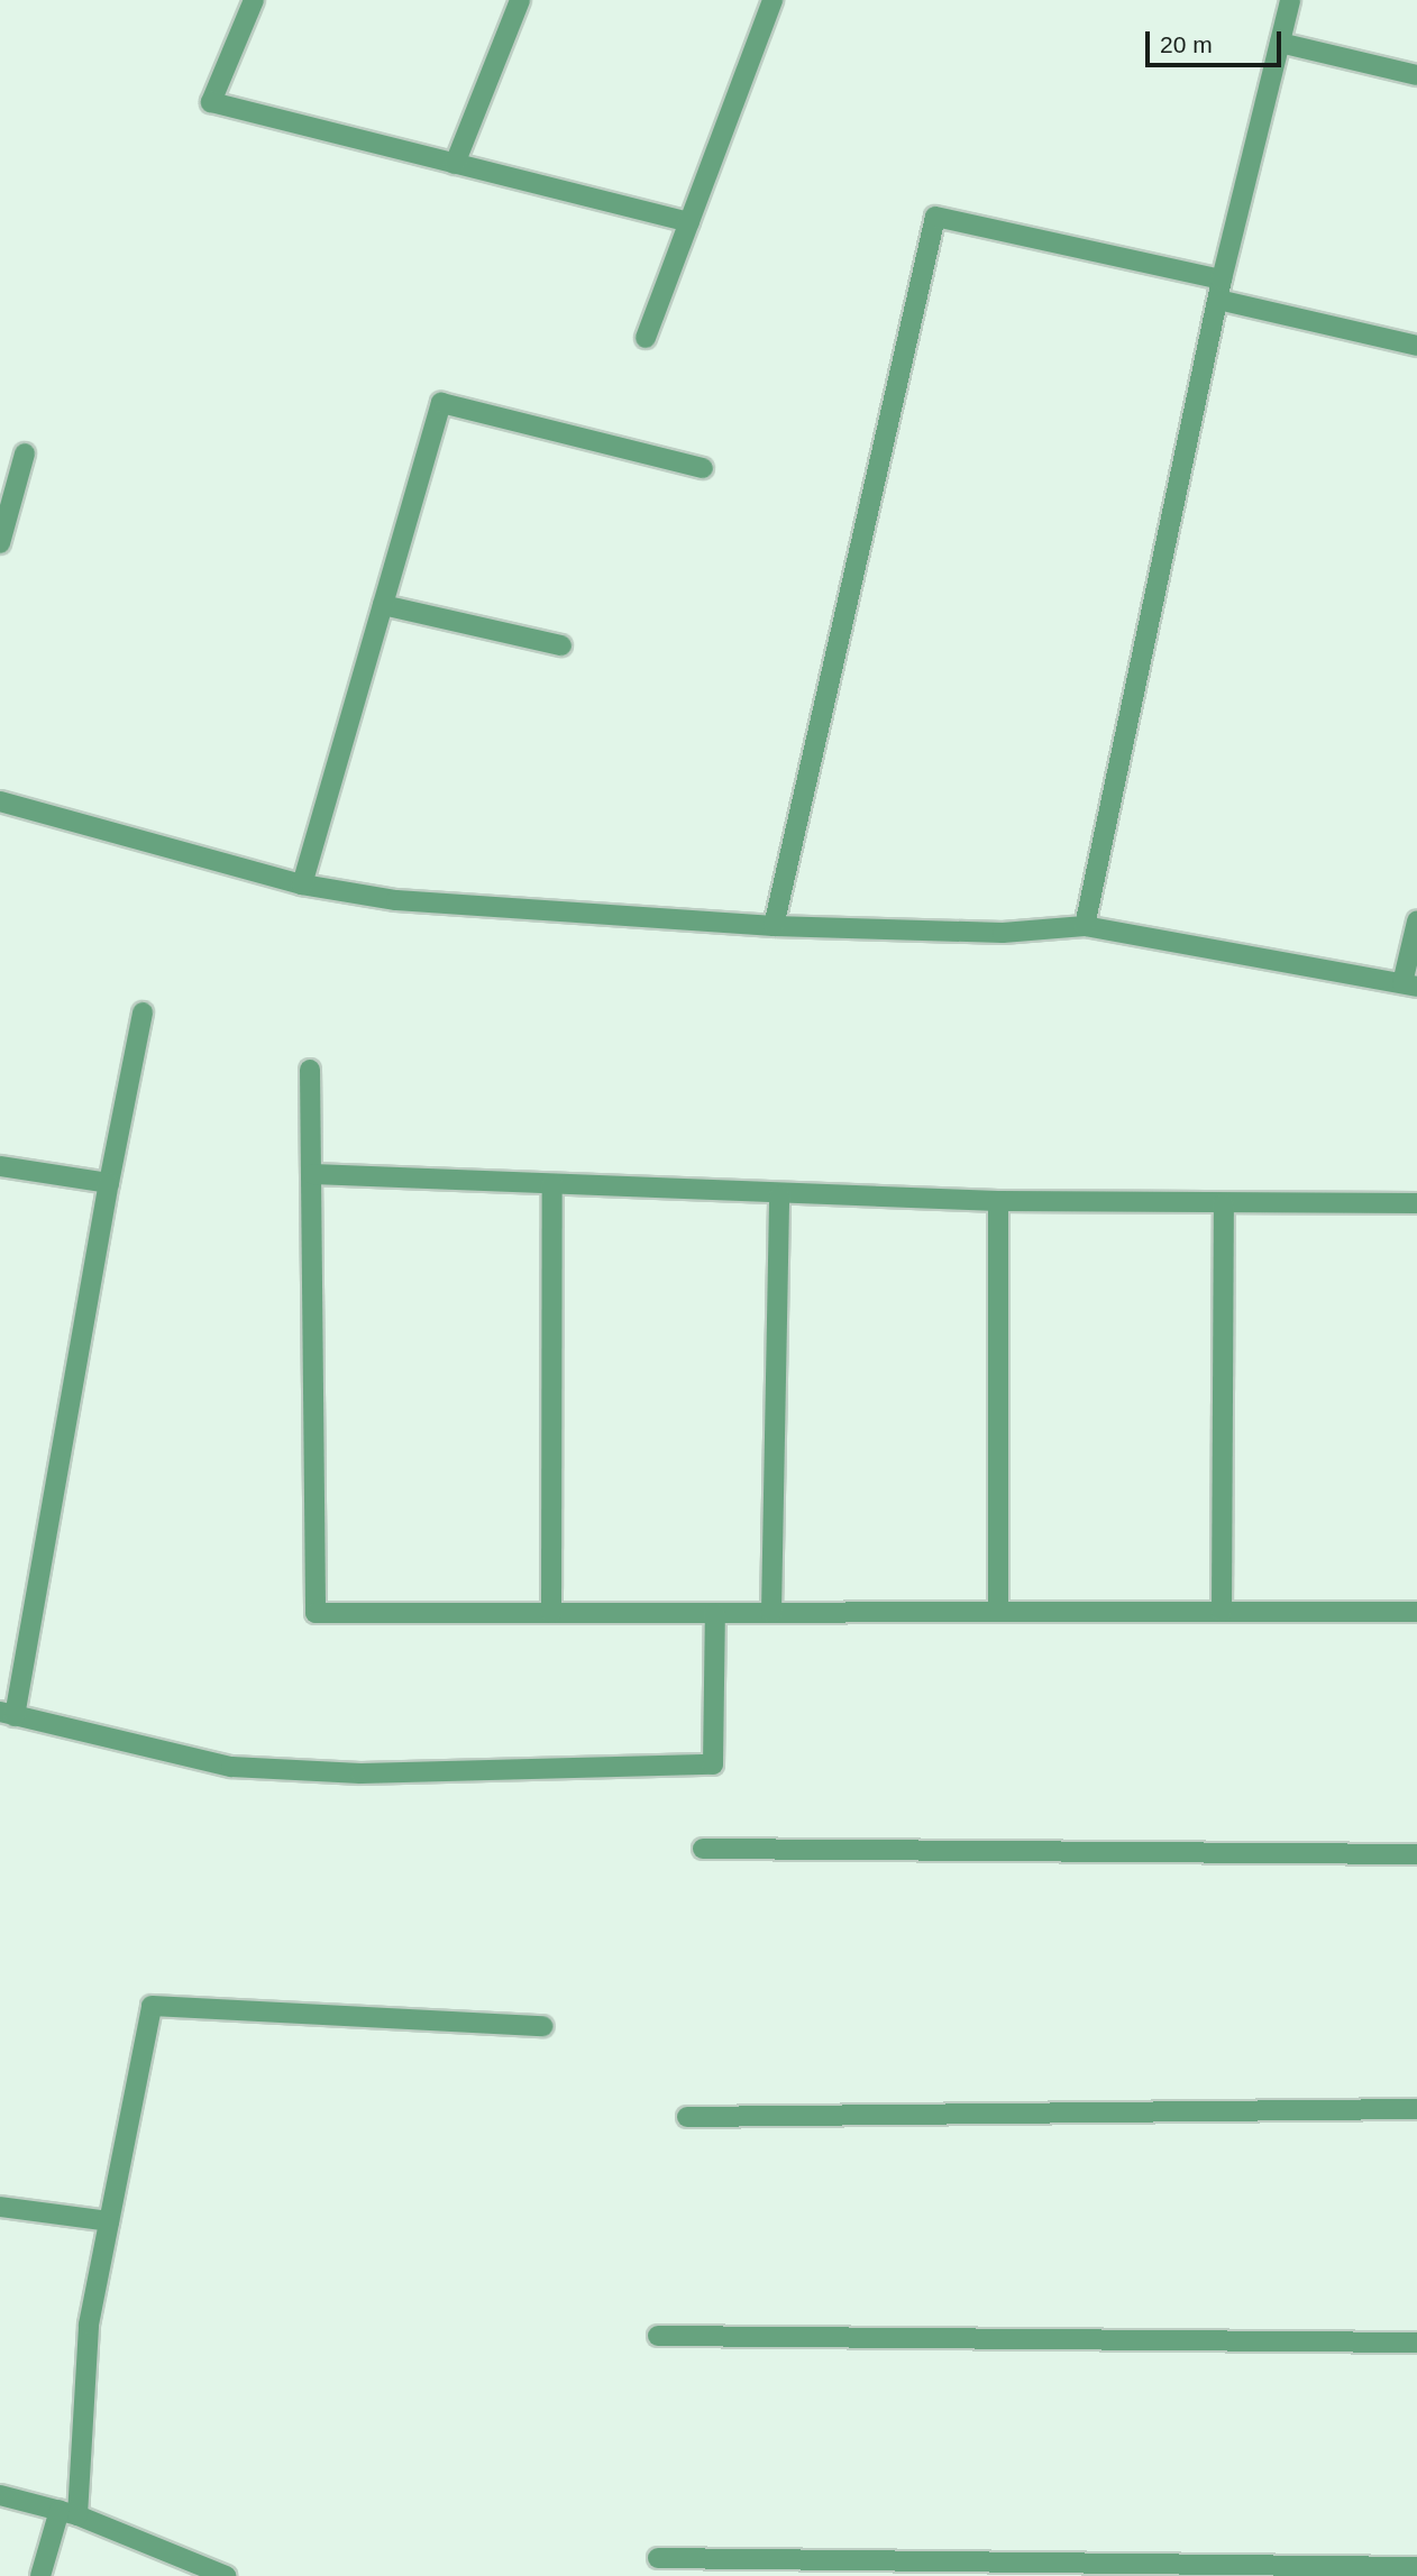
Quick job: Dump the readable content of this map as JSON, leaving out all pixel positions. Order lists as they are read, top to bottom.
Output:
{
  "scale_bar": "20 m"
}
